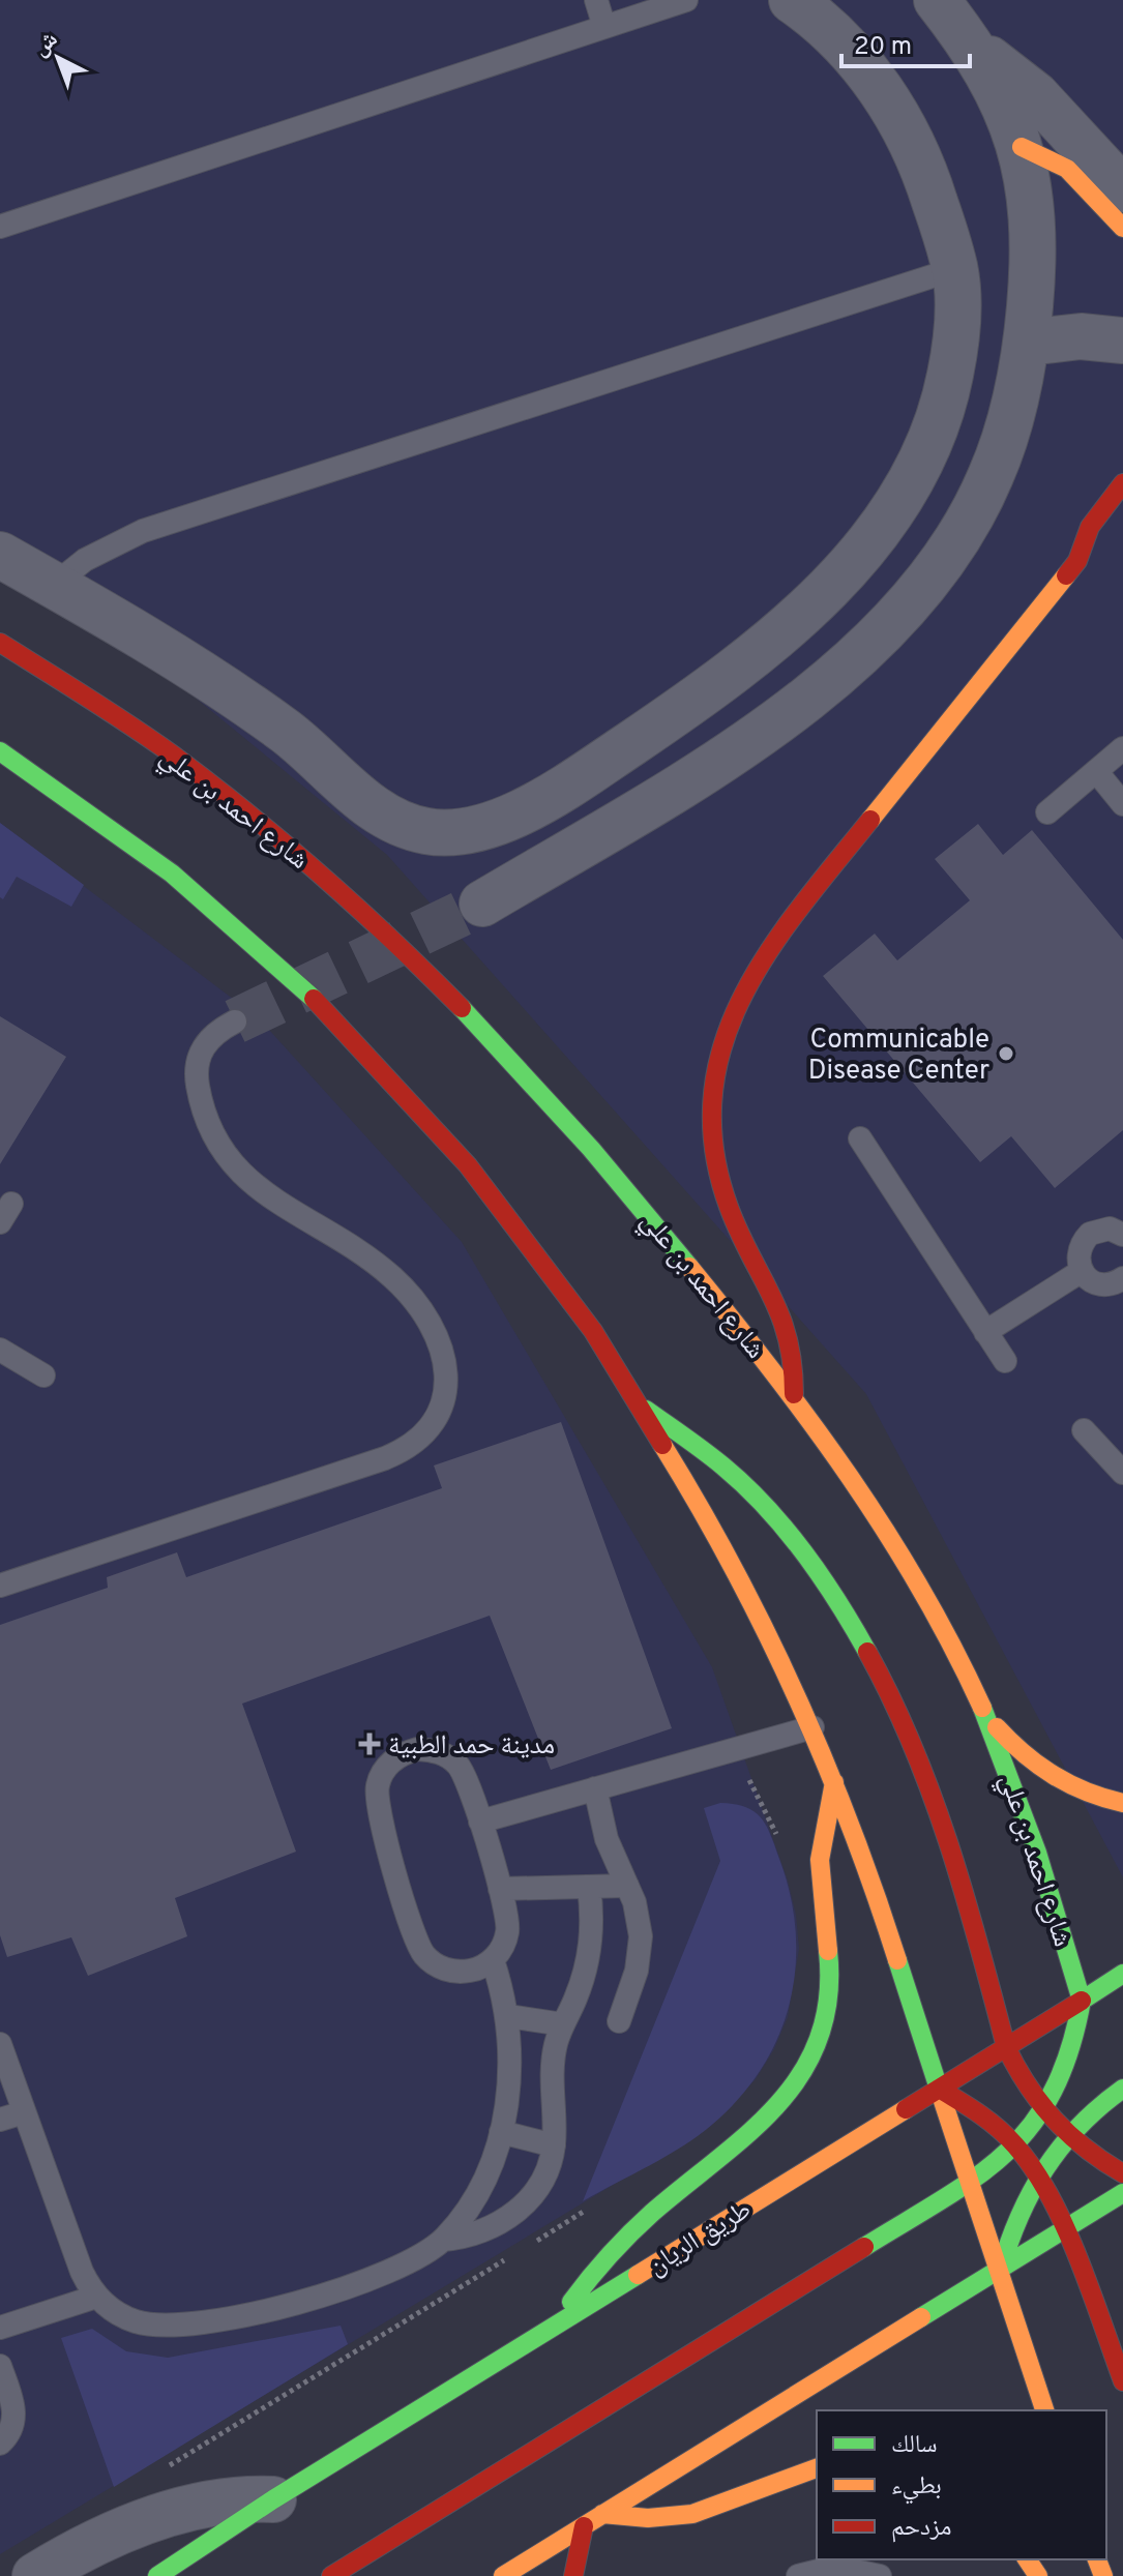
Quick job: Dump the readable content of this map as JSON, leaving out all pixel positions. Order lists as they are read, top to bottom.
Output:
{
  "streets": {
    "main road": ["شارع احمد بن علي", "طريق الريان"]
  },
  "crossings": [
    ["شارع احمد بن علي", "طريق الريان"]
  ],
  "places": {
    "other": ["Communicable Disease Center"],
    "health": ["مدينة حمد الطبية"]
  },
  "legend": ["سالك", "بطيء", "مزدحم"],
  "scale_bar": "20 m",
  "north": "top left"
}
